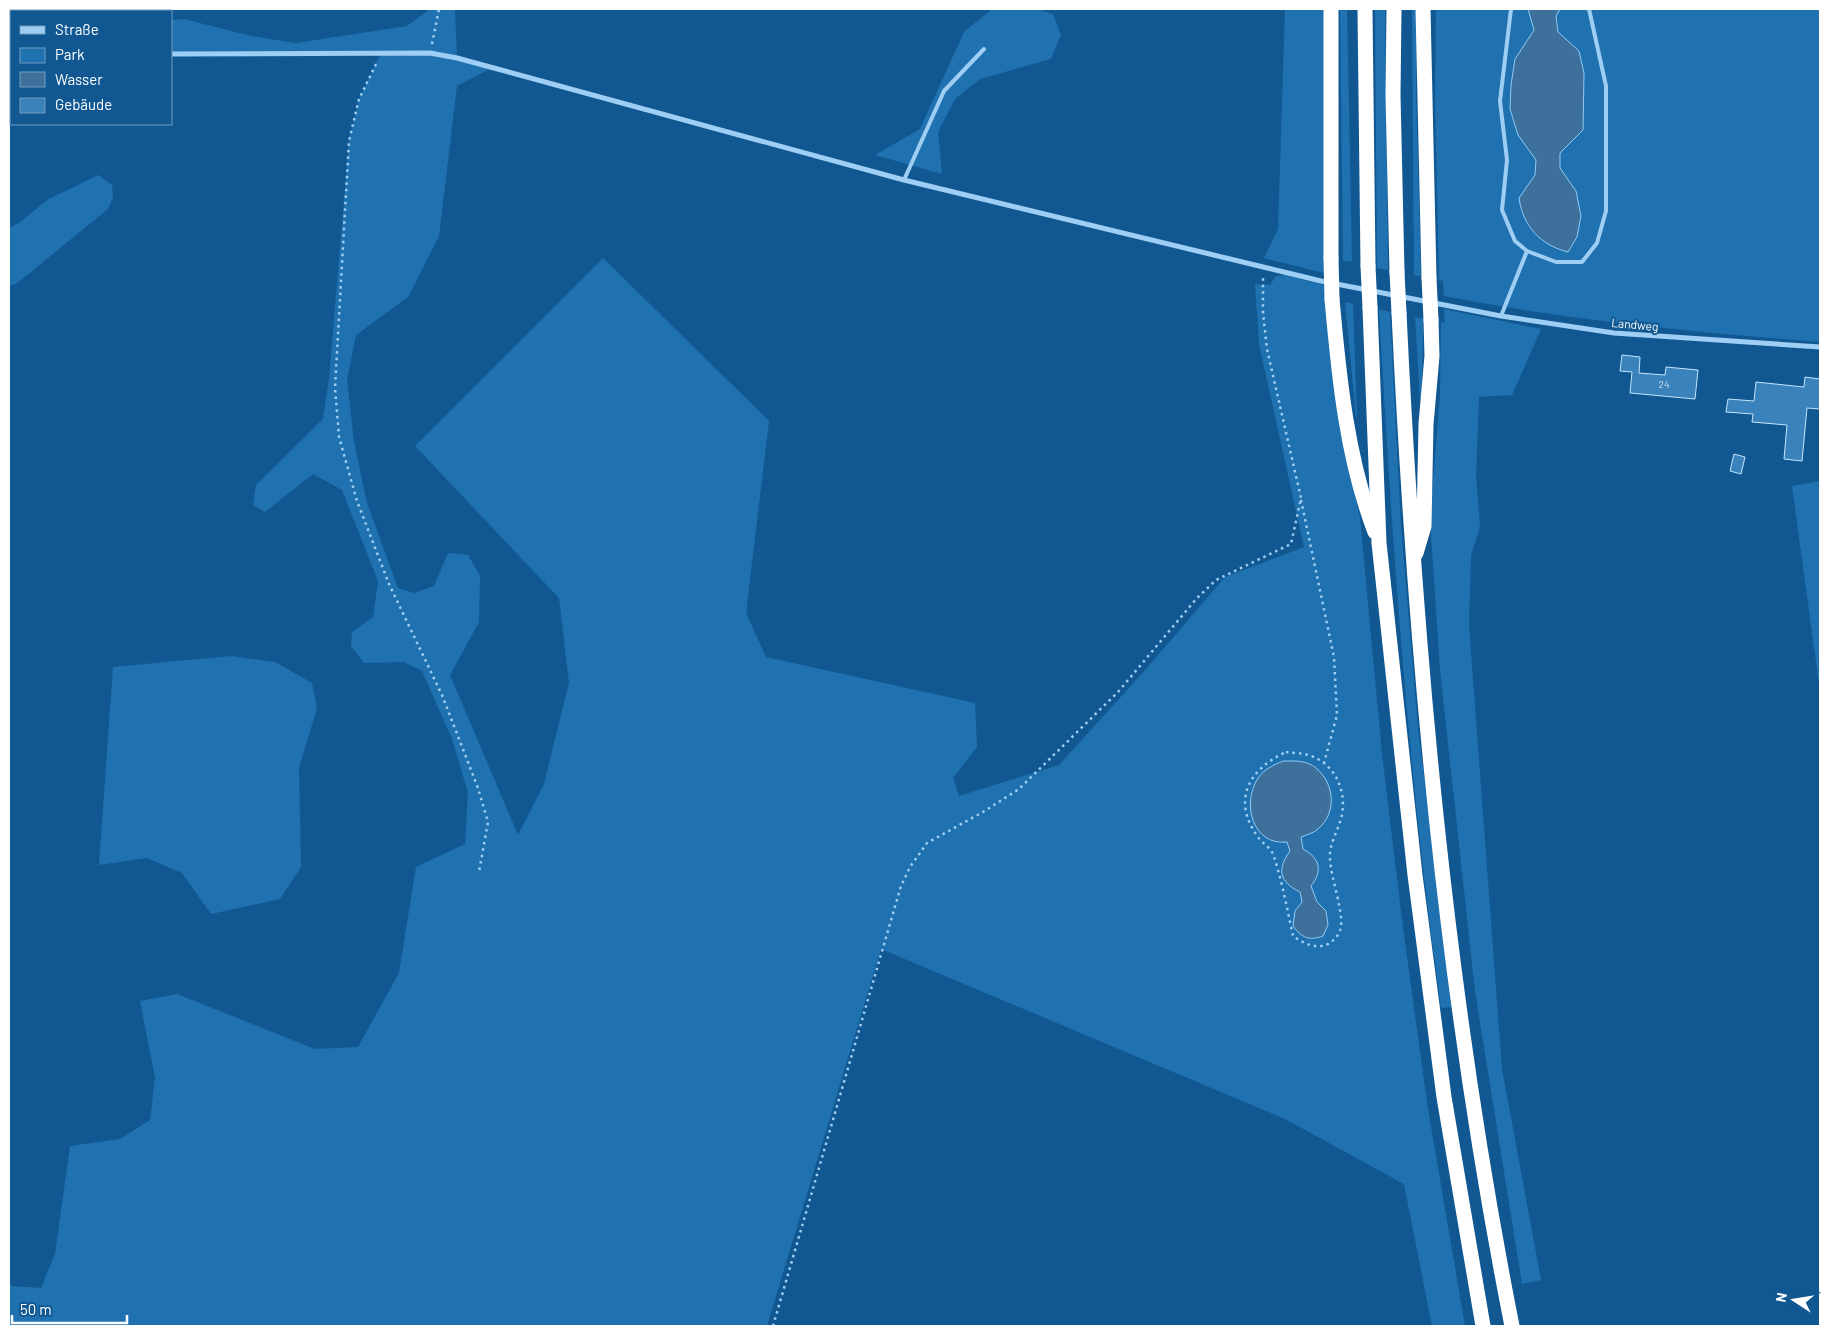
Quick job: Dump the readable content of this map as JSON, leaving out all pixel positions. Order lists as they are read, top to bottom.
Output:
{
  "streets": {
    "street": ["Landweg"]
  },
  "house_numbers": ["24"],
  "legend": [
    "Straße",
    "Park",
    "Wasser",
    "Gebäude"
  ],
  "scale_bar": "50 m",
  "north": "left"
}
